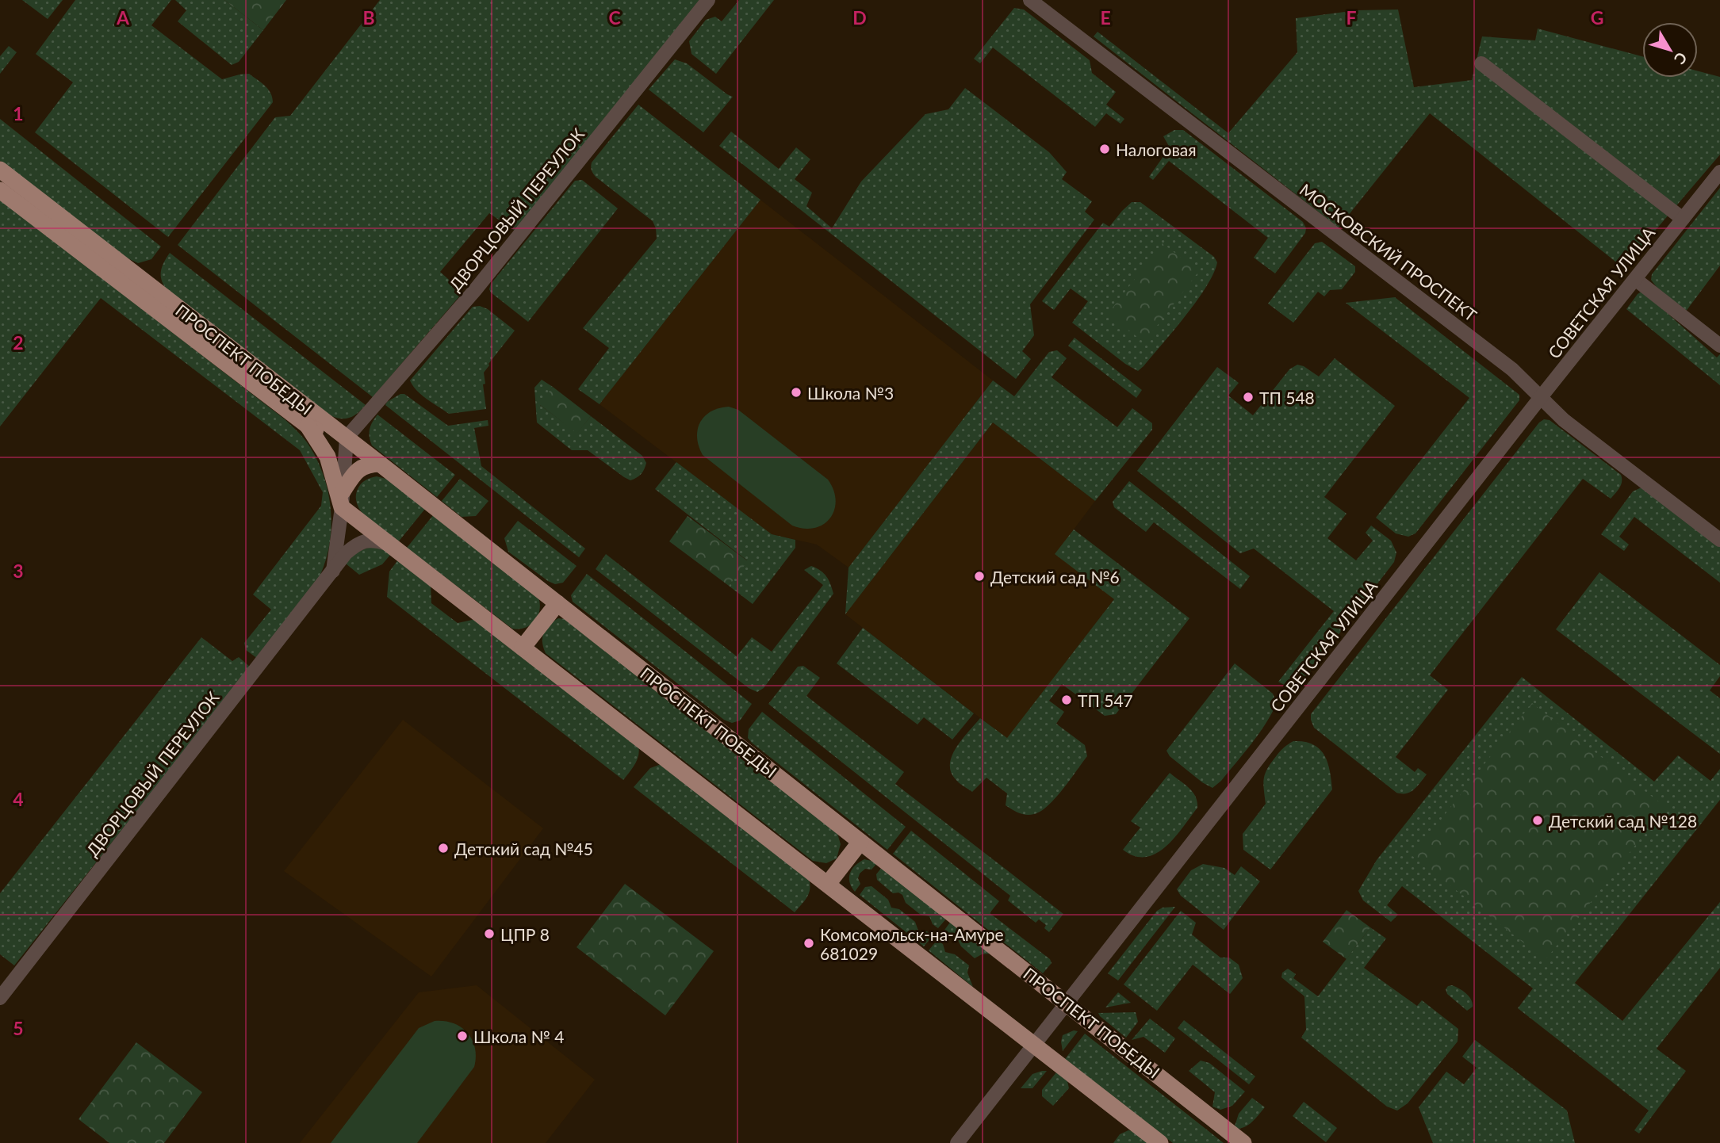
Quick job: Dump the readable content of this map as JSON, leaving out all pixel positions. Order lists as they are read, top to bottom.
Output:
{
  "streets": {
    "main road": ["ПРОСПЕКТ ПОБЕДЫ"],
    "street": ["ДВОРЦОВЫЙ ПЕРЕУЛОК", "МОСКОВСКИЙ ПРОСПЕКТ", "СОВЕТСКАЯ УЛИЦА"]
  },
  "crossings": [
    ["ДВОРЦОВЫЙ ПЕРЕУЛОК", "ПРОСПЕКТ ПОБЕДЫ"],
    ["МОСКОВСКИЙ ПРОСПЕКТ", "СОВЕТСКАЯ УЛИЦА"],
    ["СОВЕТСКАЯ УЛИЦА", "ПРОСПЕКТ ПОБЕДЫ"]
  ],
  "places": [
    "Налоговая",
    "Школа №3",
    "ТП 548",
    "Детский сад №6",
    "ТП 547",
    "Детский сад №128",
    "Детский сад №45",
    "ЦПР 8",
    "Комсомольск-на-Амуре 681029",
    "Школа № 4"
  ],
  "north": "bottom right",
  "grid": {
    "columns": [
      "A",
      "B",
      "C",
      "D",
      "E",
      "F",
      "G"
    ],
    "rows": [
      "1",
      "2",
      "3",
      "4",
      "5"
    ]
  }
}
